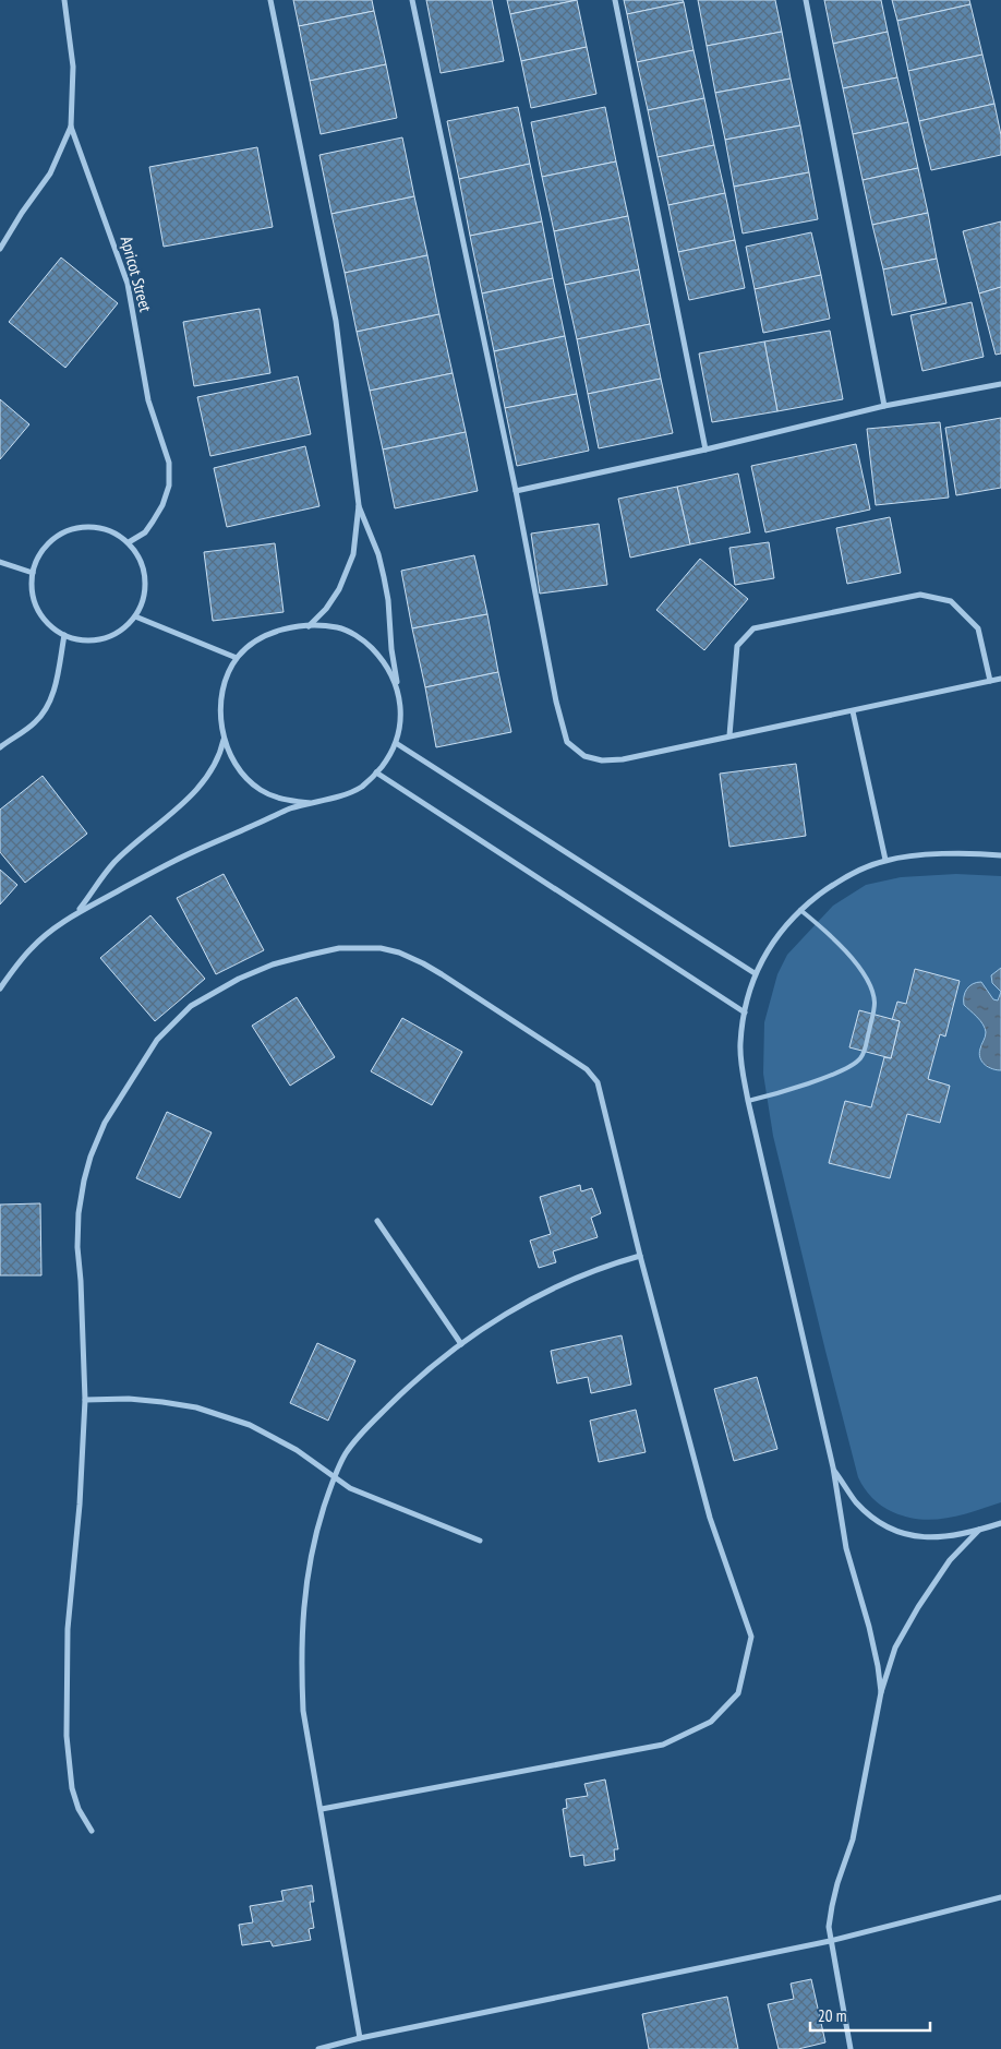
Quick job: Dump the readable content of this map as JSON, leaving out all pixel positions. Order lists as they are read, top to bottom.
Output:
{
  "streets": {
    "street": ["Apricot Street"]
  },
  "scale_bar": "20 m"
}
